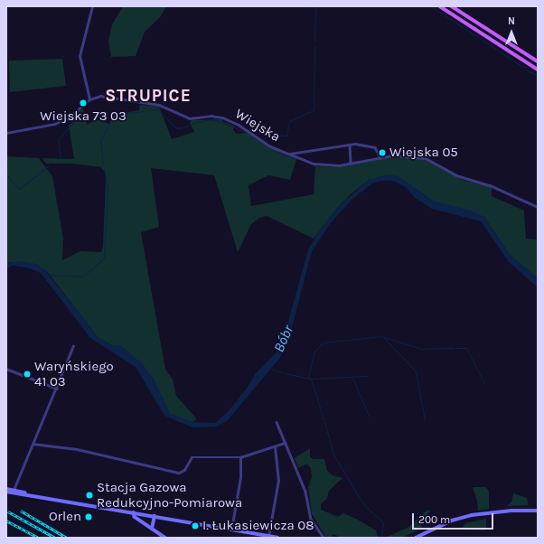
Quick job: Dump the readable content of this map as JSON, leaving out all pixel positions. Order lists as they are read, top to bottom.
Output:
{
  "streets": {
    "street": ["Wiejska"]
  },
  "districts": ["STRUPICE"],
  "water": ["Bóbr"],
  "places": [
    "Wiejska 73 03",
    "Wiejska 05",
    "Waryńskiego 41 03",
    "Stacja Gazowa Redukcyjno-Pomiarowa",
    "Orlen",
    "I. Łukasiewicza 08"
  ],
  "scale_bar": "200 m",
  "north": "top"
}
